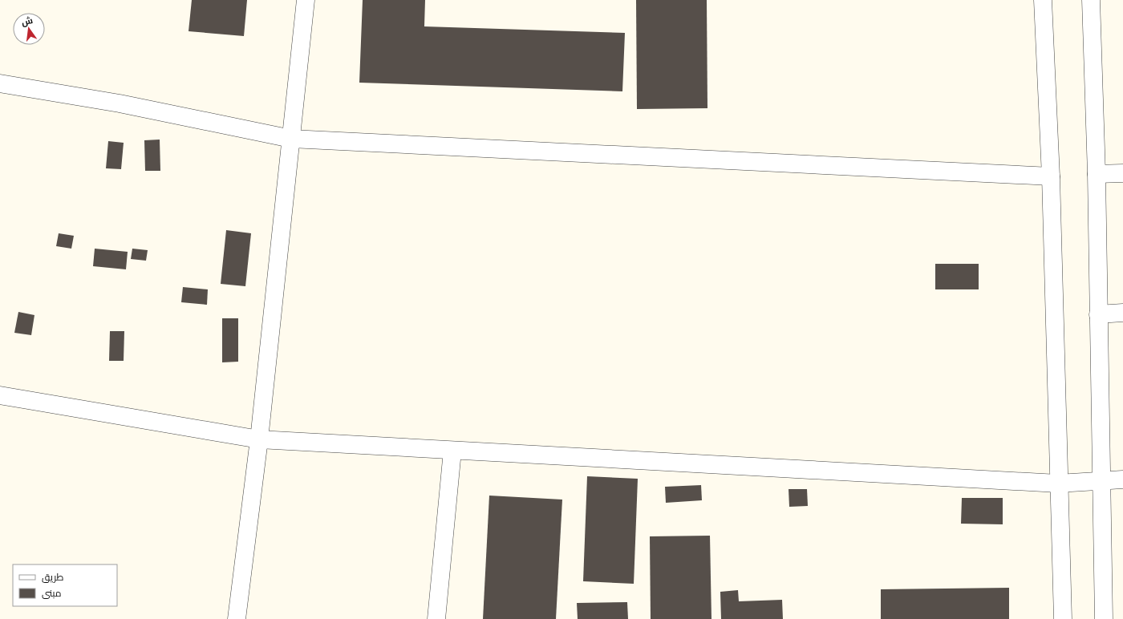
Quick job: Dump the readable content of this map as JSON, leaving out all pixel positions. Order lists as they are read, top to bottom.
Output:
{
  "legend": ["طريق", "مبنى"],
  "north": "top"
}
